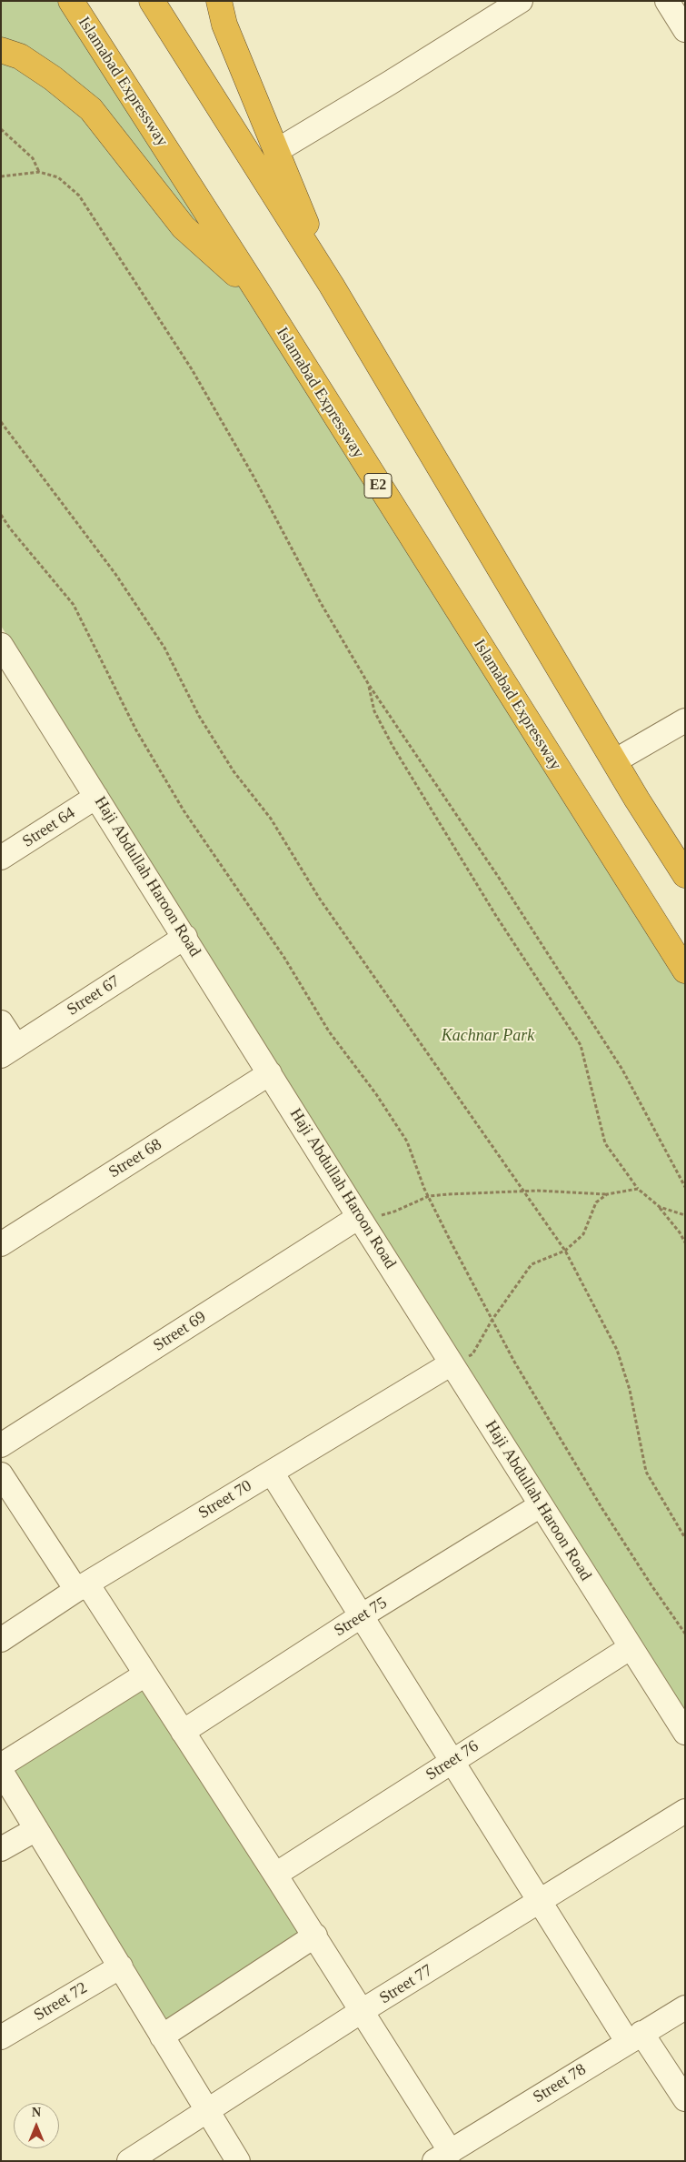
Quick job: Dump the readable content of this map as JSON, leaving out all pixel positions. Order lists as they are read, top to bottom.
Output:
{
  "streets": {
    "highway": ["Islamabad Expressway", "E2"],
    "street": [
      "Street 64",
      "Haji Abdullah Haroon Road",
      "Street 67",
      "Street 68",
      "Street 69",
      "Street 70",
      "Street 75",
      "Street 76",
      "Street 77",
      "Street 72",
      "Street 78"
    ]
  },
  "crossings": [
    ["Street 64", "Haji Abdullah Haroon Road"],
    ["Haji Abdullah Haroon Road", "Street 67"],
    ["Haji Abdullah Haroon Road", "Street 68"],
    ["Haji Abdullah Haroon Road", "Street 69"],
    ["Haji Abdullah Haroon Road", "Street 70"],
    ["Haji Abdullah Haroon Road", "Street 75"],
    ["Haji Abdullah Haroon Road", "Street 76"]
  ],
  "parks": ["Kachnar Park"],
  "north": "top"
}
